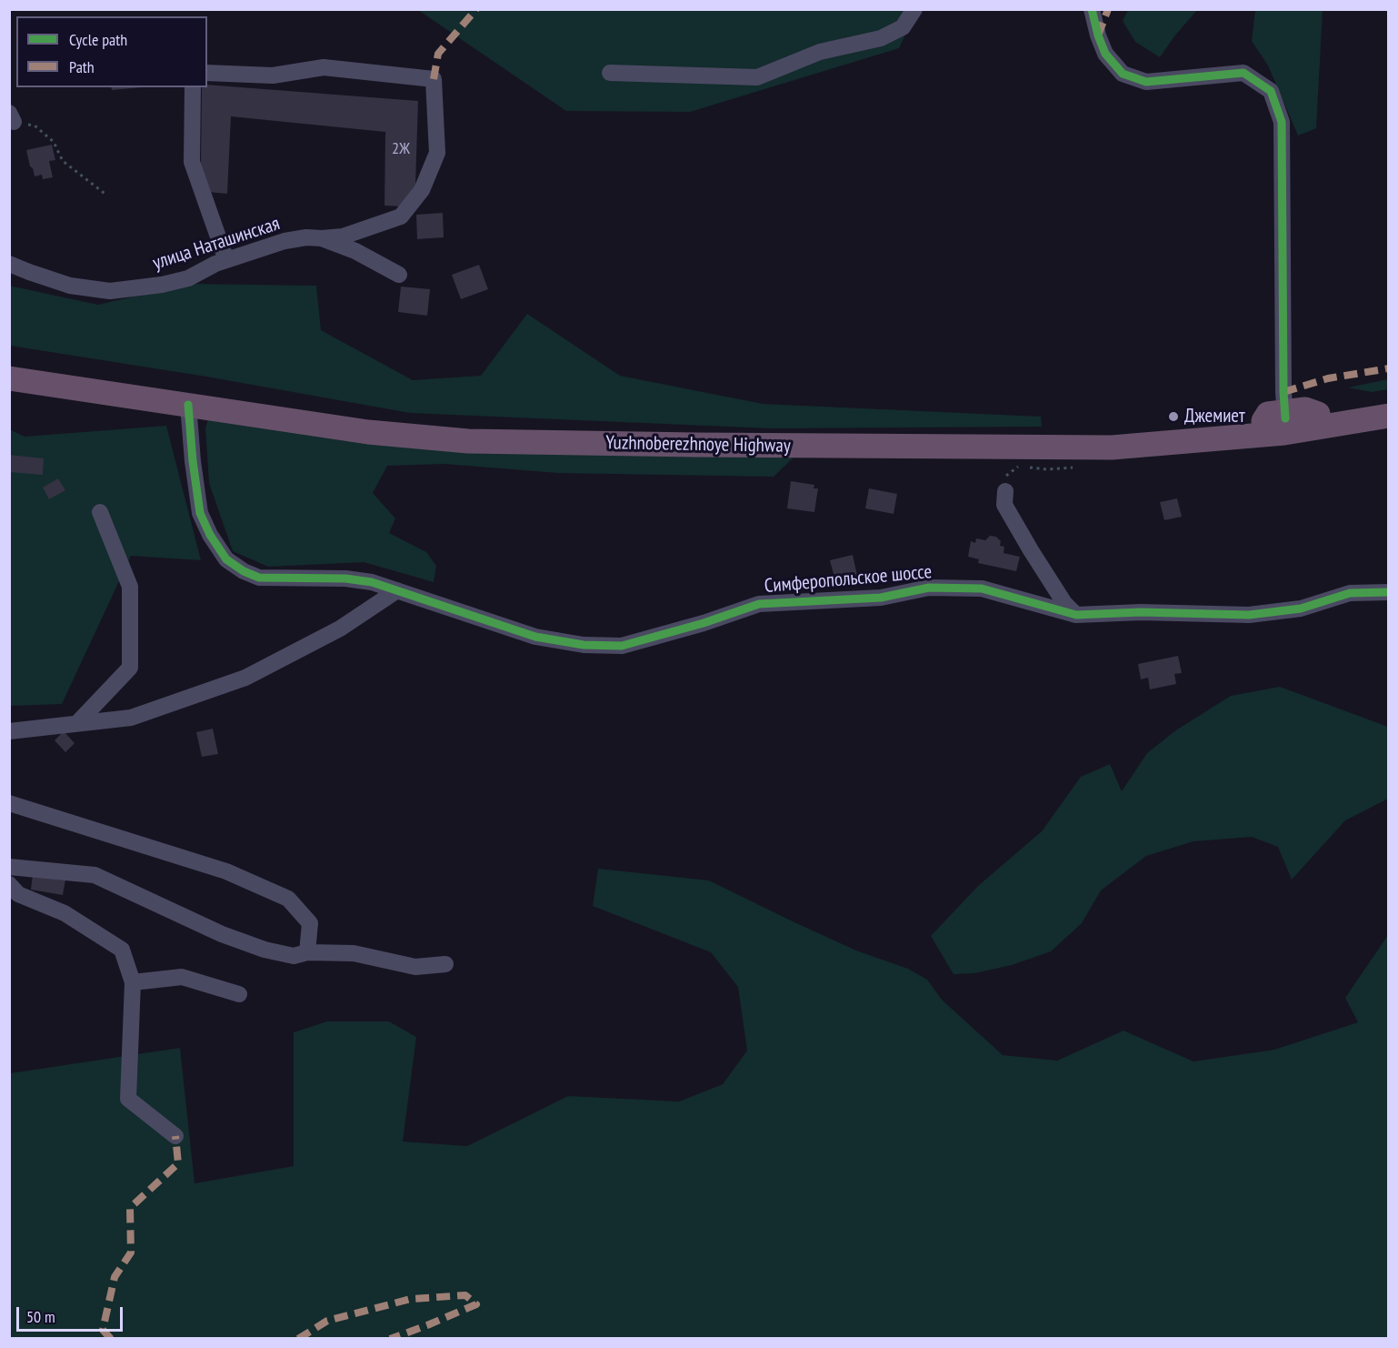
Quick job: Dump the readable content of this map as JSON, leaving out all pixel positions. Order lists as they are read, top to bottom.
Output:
{
  "streets": {
    "highway": ["Yuzhnoberezhnoye Highway"],
    "street": ["улица Наташинская", "Симферопольское шоссе"]
  },
  "crossings": [
    ["Yuzhnoberezhnoye Highway", "Симферопольское шоссе"]
  ],
  "places": ["Джемиет"],
  "house_numbers": ["2Ж"],
  "legend": ["Cycle path", "Path"],
  "scale_bar": "50 m"
}
